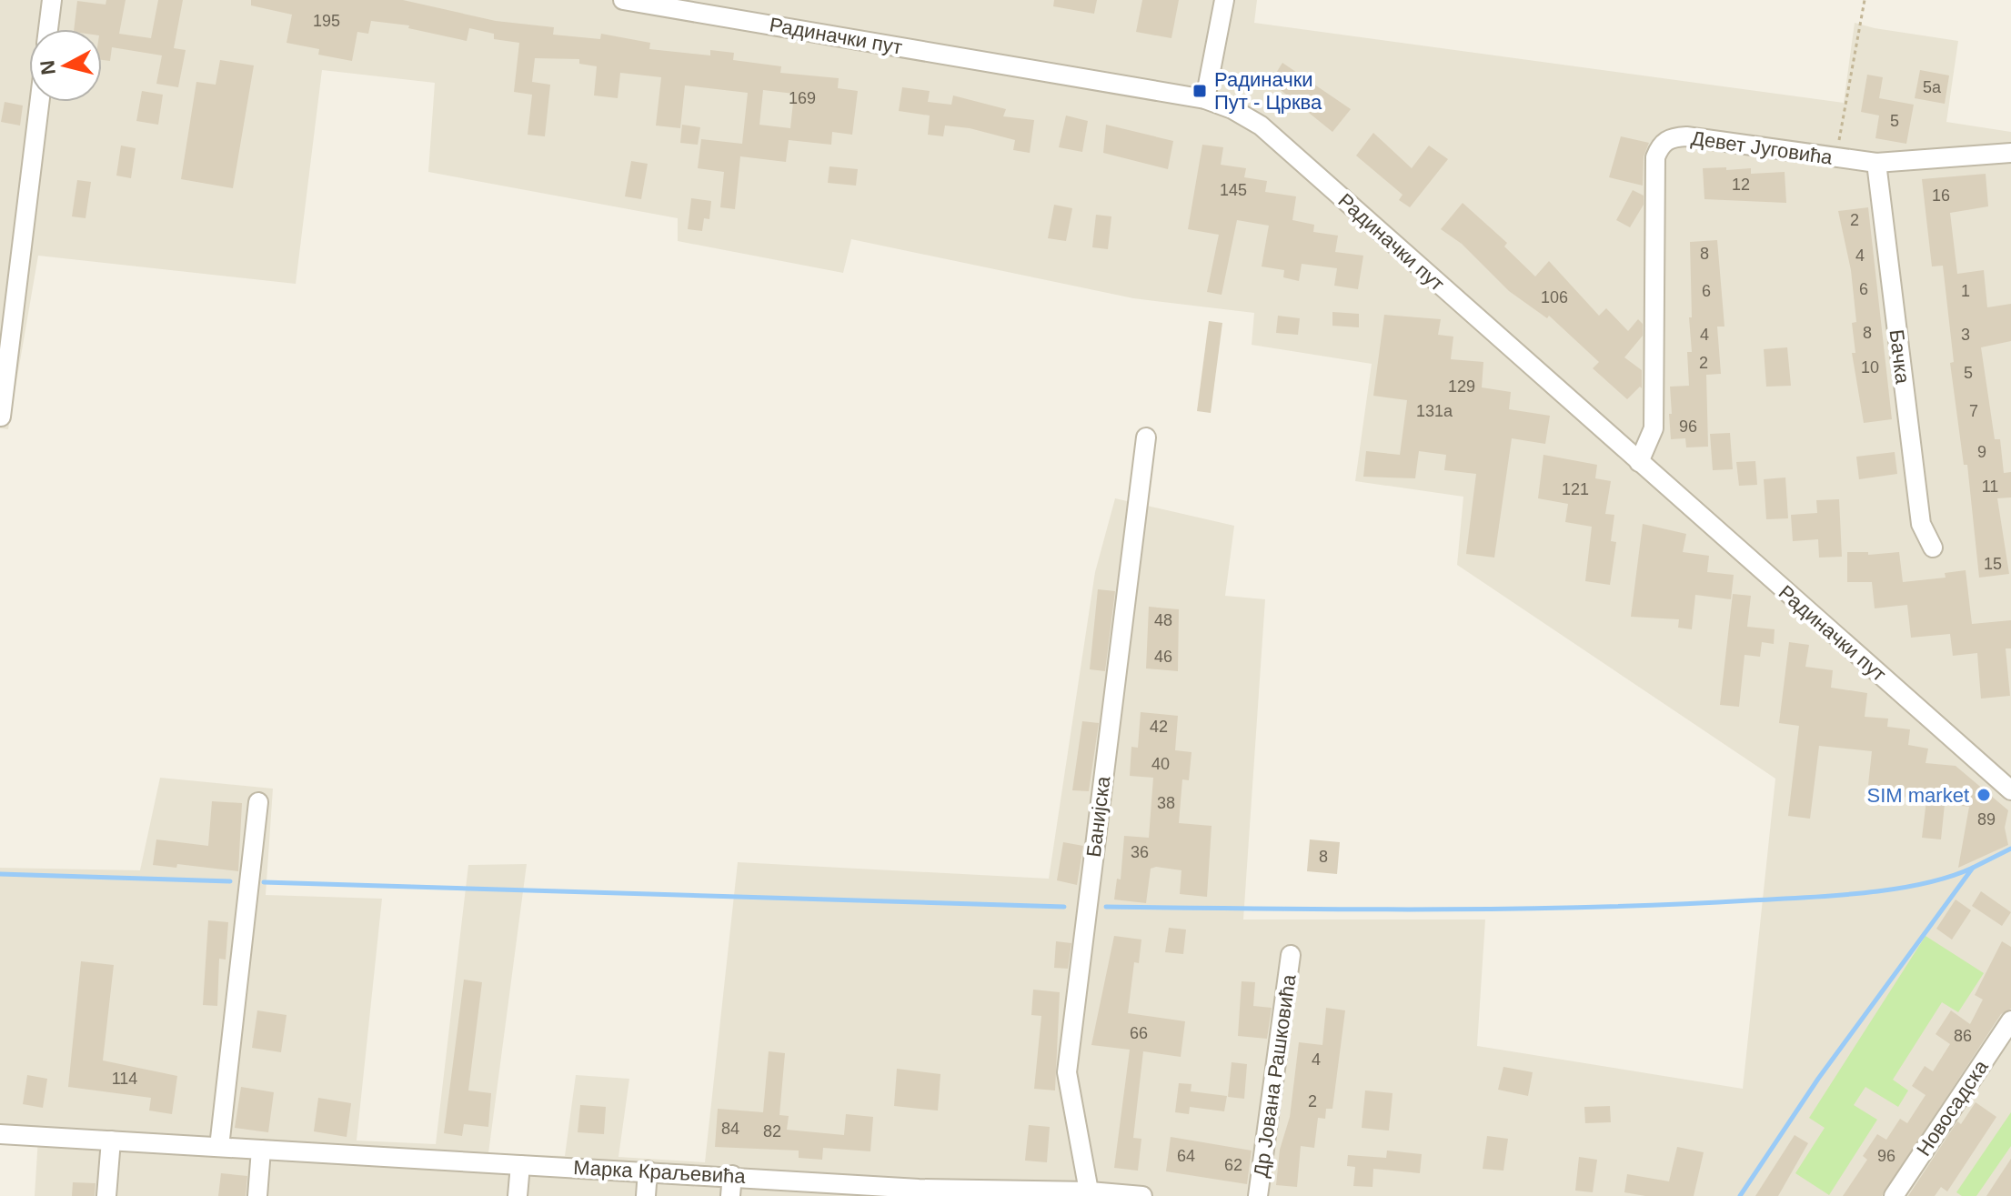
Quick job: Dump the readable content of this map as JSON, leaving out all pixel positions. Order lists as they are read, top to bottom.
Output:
{
  "streets": {
    "street": [
      "Радиначки пут",
      "Девет Југовића",
      "Бачка",
      "Банијска",
      "Др Јована Рашковића",
      "Новосадска",
      "Марка Краљевића"
    ]
  },
  "crossings": [
    ["Радиначки пут", "Девет Југовића"],
    ["Девет Југовића", "Бачка"],
    ["Банијска", "Марка Краљевића"]
  ],
  "places": {
    "transit": ["Радиначки Пут - Црква"],
    "other": ["SIM market"]
  },
  "house_numbers": [
    "195",
    "5a",
    "169",
    "5",
    "12",
    "145",
    "16",
    "2",
    "8",
    "4",
    "6",
    "6",
    "1",
    "106",
    "8",
    "4",
    "3",
    "2",
    "10",
    "5",
    "129",
    "131a",
    "7",
    "96",
    "9",
    "11",
    "121",
    "15",
    "48",
    "46",
    "42",
    "40",
    "38",
    "89",
    "36",
    "8",
    "66",
    "86",
    "4",
    "114",
    "2",
    "84",
    "82",
    "64",
    "96",
    "62"
  ],
  "north": "left"
}
